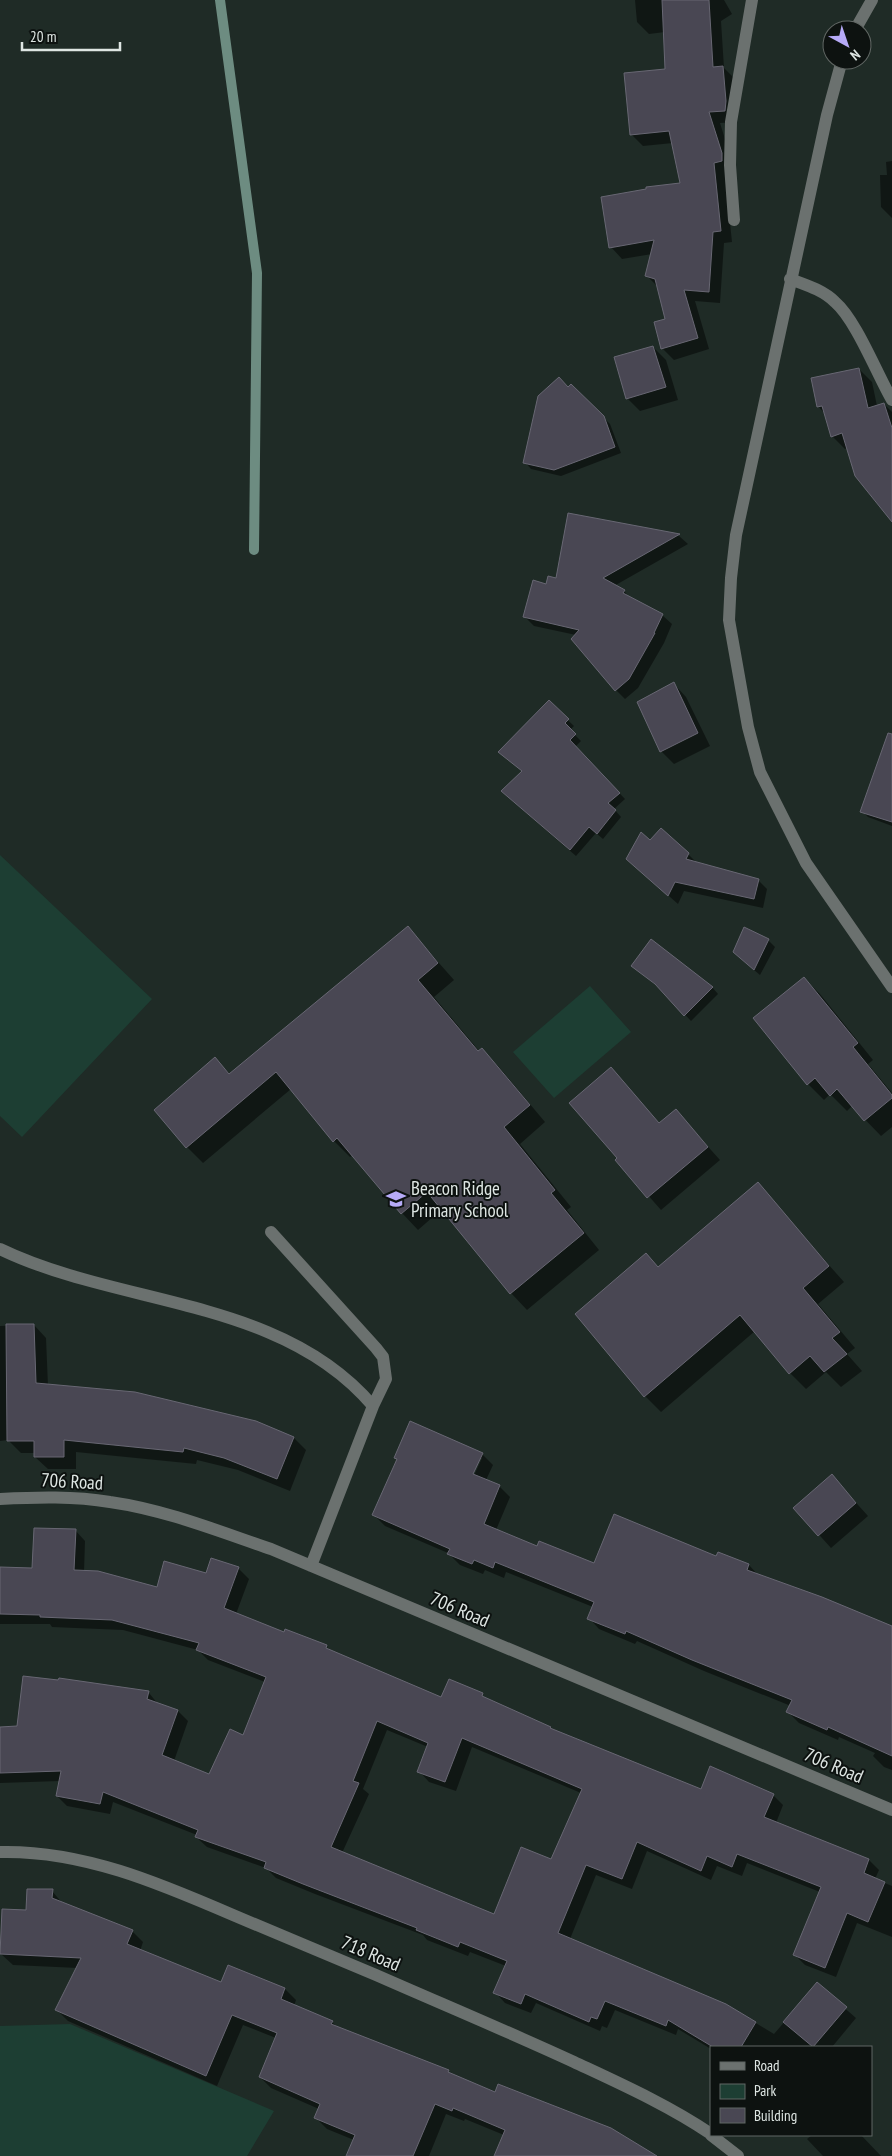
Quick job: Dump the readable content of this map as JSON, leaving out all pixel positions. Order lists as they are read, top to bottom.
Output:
{
  "streets": {
    "street": ["706 Road", "718 Road"]
  },
  "places": {
    "school or university": ["Beacon Ridge Primary School"]
  },
  "legend": ["Road", "Park", "Building"],
  "scale_bar": "20 m",
  "north": "bottom right"
}
